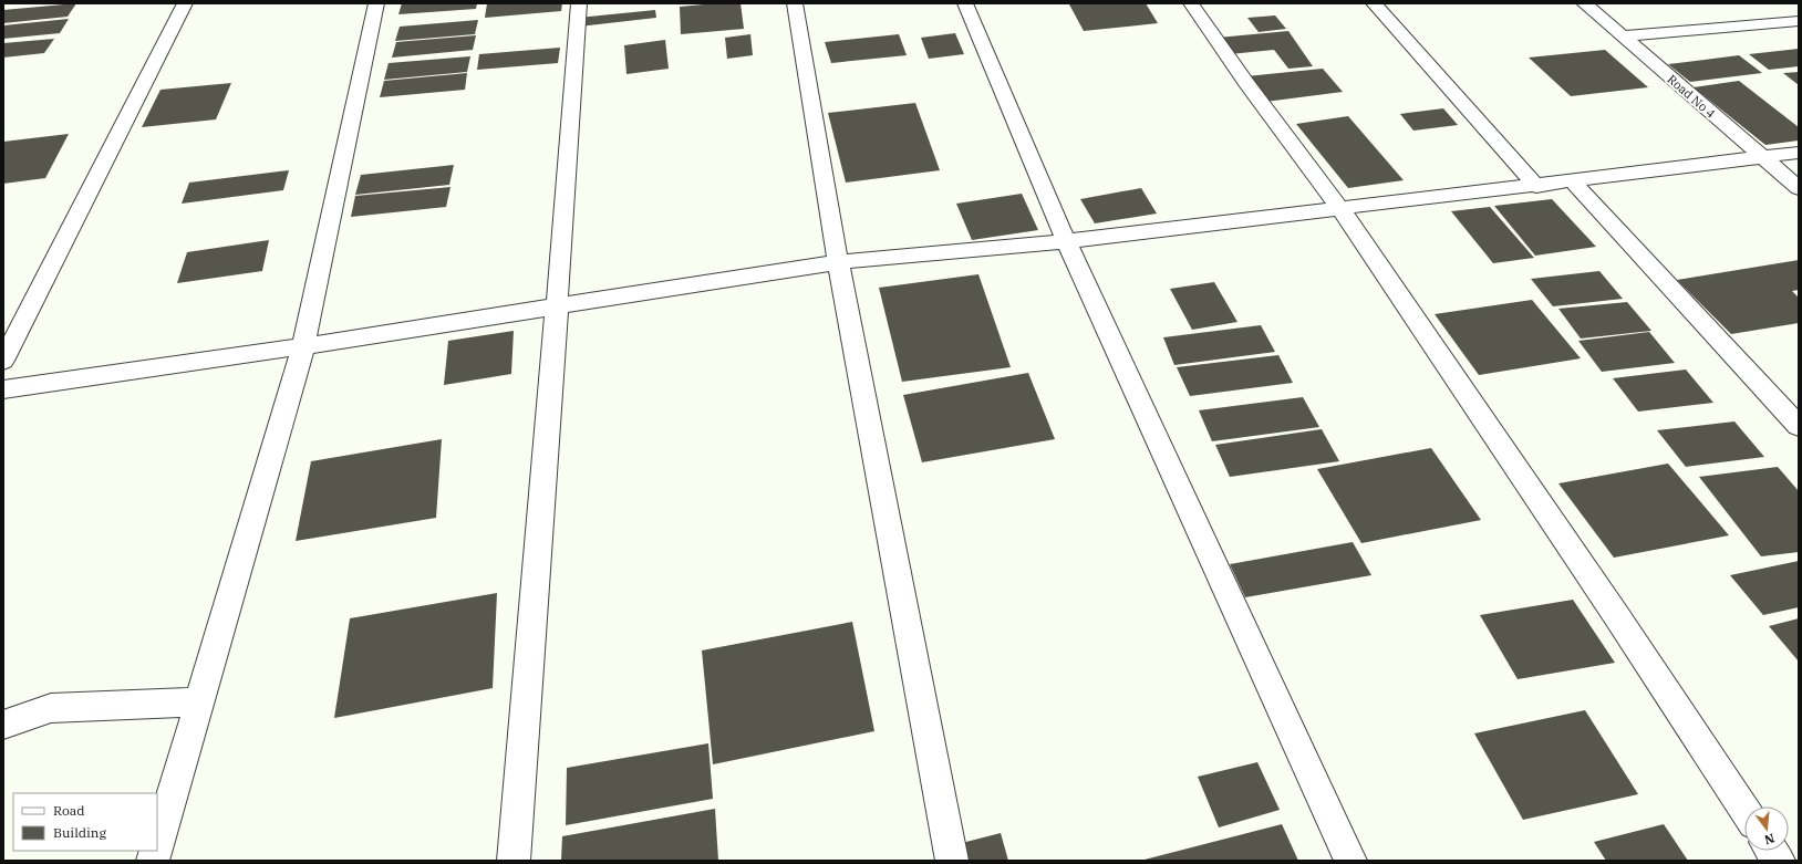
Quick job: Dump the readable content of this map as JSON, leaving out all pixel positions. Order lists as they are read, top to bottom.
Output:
{
  "streets": {
    "street": ["Road No 4"]
  },
  "legend": ["Road", "Building"],
  "north": "bottom"
}
